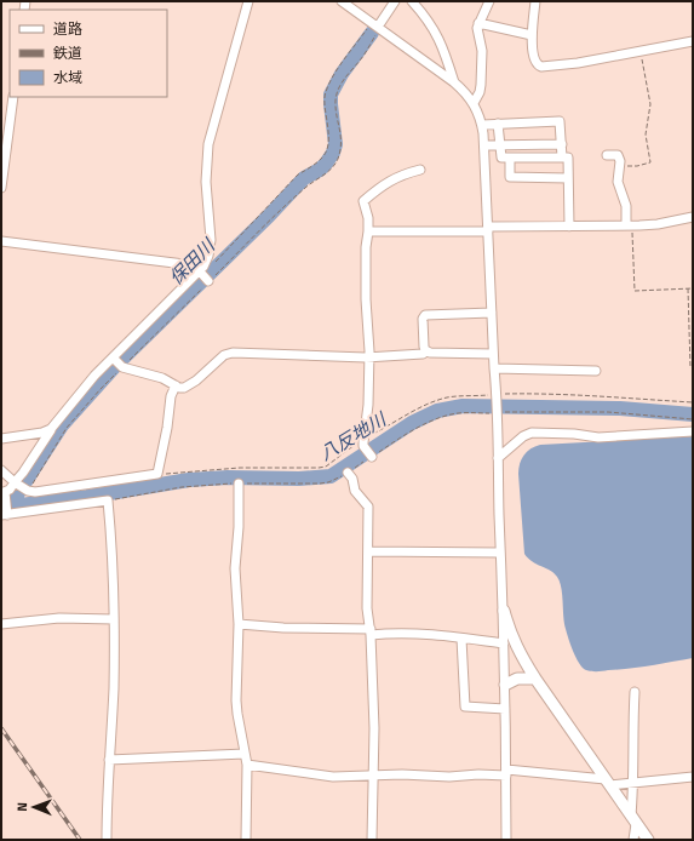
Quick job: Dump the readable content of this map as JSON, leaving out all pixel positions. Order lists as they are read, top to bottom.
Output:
{
  "water": ["保田川", "八反地川"],
  "legend": ["道路", "鉄道", "水域"],
  "north": "left"
}
